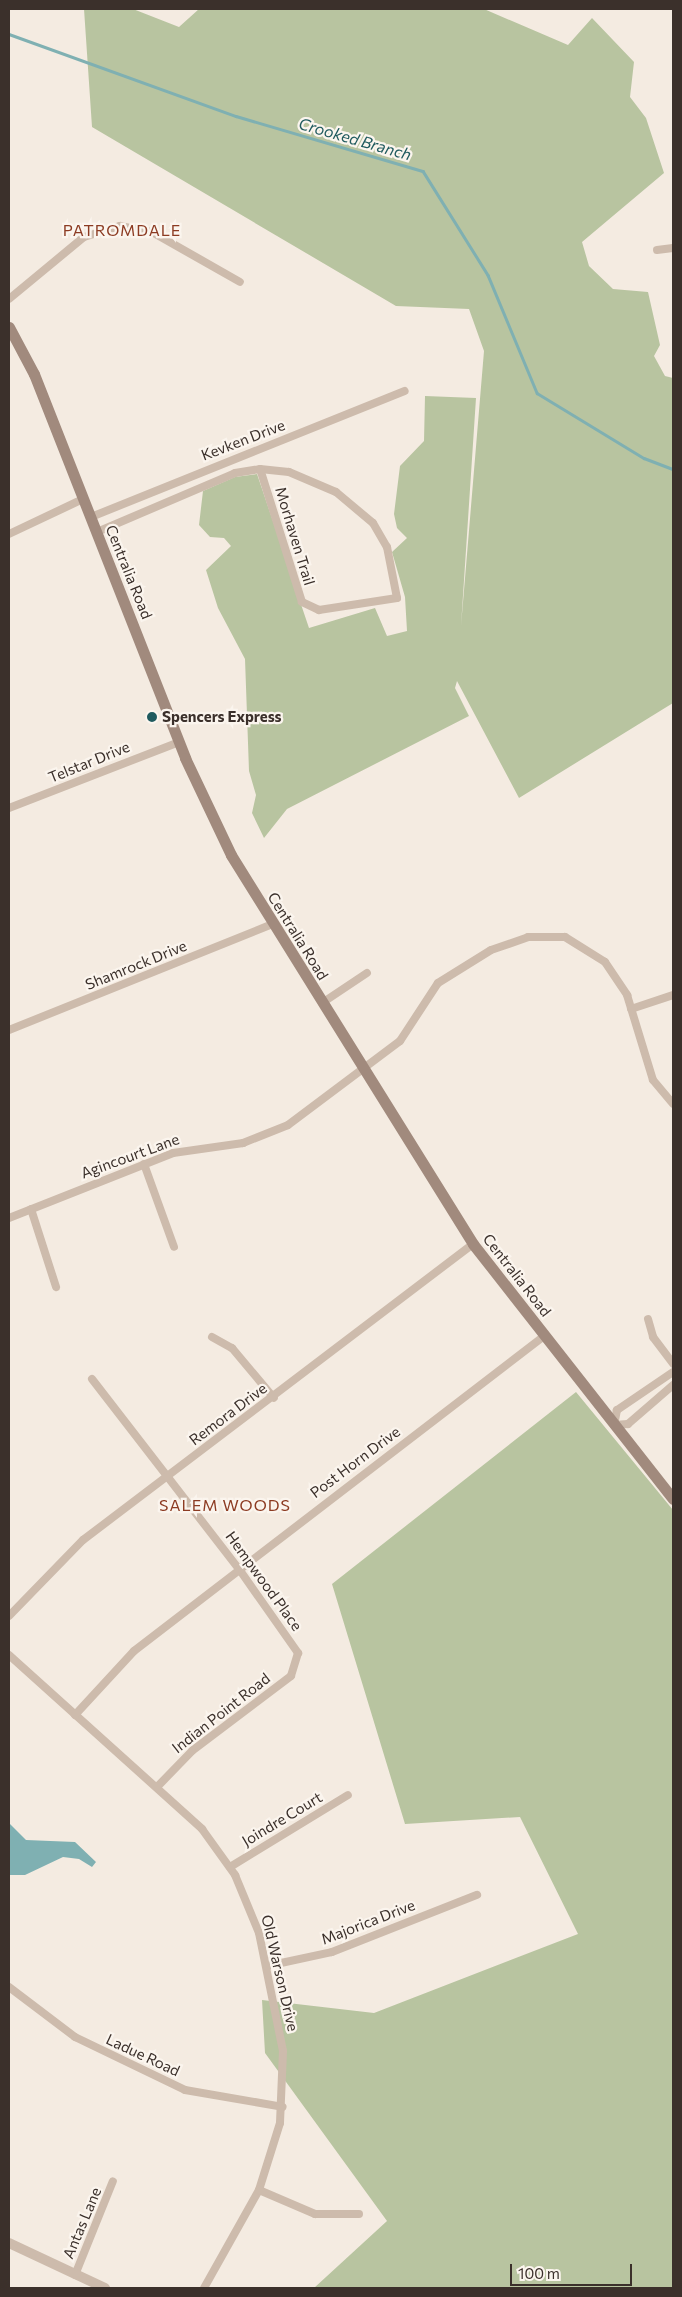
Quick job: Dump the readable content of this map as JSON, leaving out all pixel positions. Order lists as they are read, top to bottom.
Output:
{
  "streets": {
    "main road": ["Centralia Road"],
    "street": [
      "Kevken Drive",
      "Morhaven Trail",
      "Telstar Drive",
      "Shamrock Drive",
      "Agincourt Lane",
      "Remora Drive",
      "Post Horn Drive",
      "Hempwood Place",
      "Indian Point Road",
      "Joindre Court",
      "Majorica Drive",
      "Old Warson Drive",
      "Ladue Road",
      "Antas Lane"
    ]
  },
  "crossings": [
    ["Kevken Drive", "Centralia Road"],
    ["Morhaven Trail", "Centralia Road"],
    ["Centralia Road", "Telstar Drive"],
    ["Centralia Road", "Shamrock Drive"],
    ["Centralia Road", "Agincourt Lane"],
    ["Centralia Road", "Remora Drive"],
    ["Centralia Road", "Post Horn Drive"],
    ["Remora Drive", "Hempwood Place"],
    ["Post Horn Drive", "Hempwood Place"],
    ["Post Horn Drive", "Old Warson Drive"],
    ["Hempwood Place", "Indian Point Road"],
    ["Indian Point Road", "Old Warson Drive"],
    ["Joindre Court", "Old Warson Drive"],
    ["Majorica Drive", "Old Warson Drive"],
    ["Old Warson Drive", "Ladue Road"]
  ],
  "districts": ["PATROMDALE", "SALEM WOODS"],
  "water": ["Crooked Branch"],
  "places": ["Spencers Express"],
  "scale_bar": "100 m"
}
